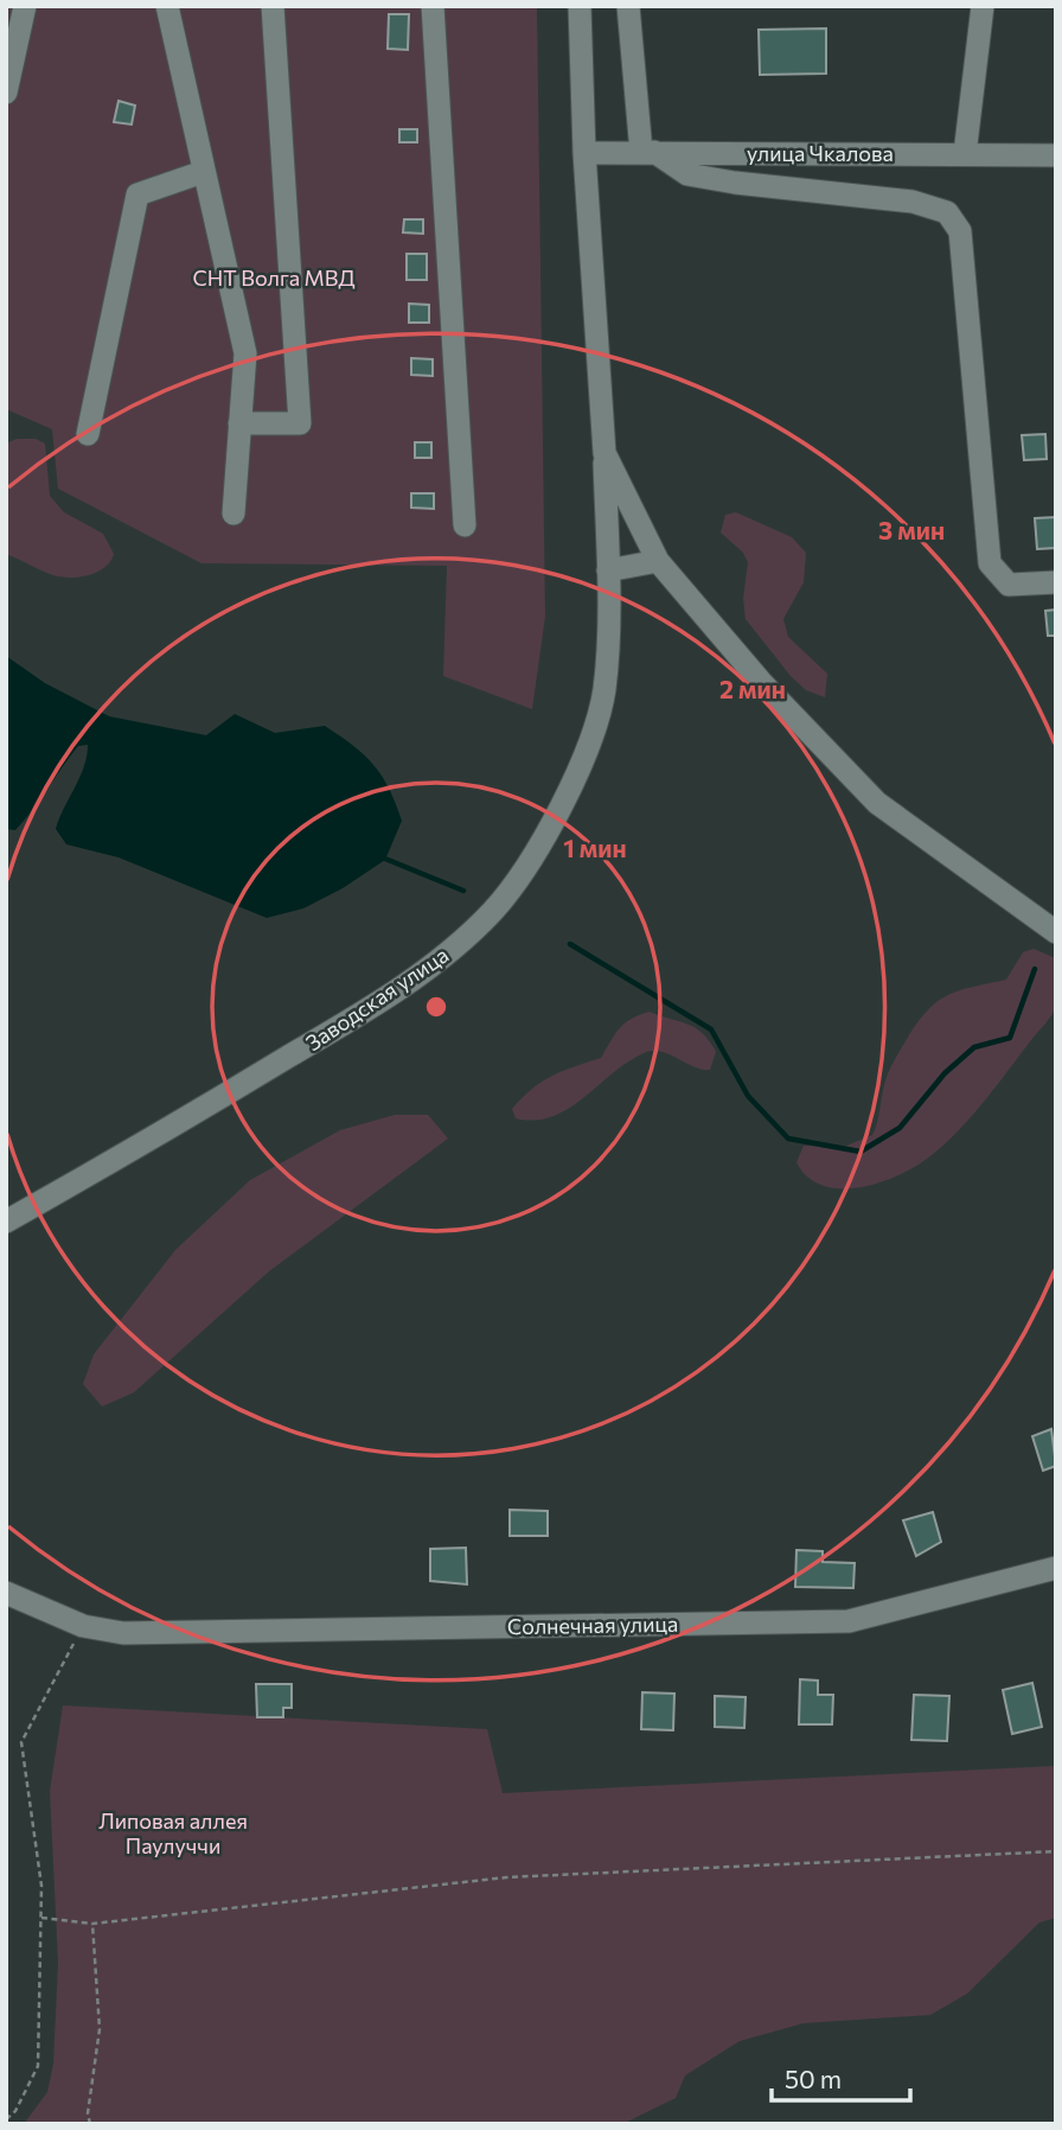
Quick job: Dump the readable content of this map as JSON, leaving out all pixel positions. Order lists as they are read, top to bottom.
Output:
{
  "streets": {
    "street": ["улица Чкалова", "Заводская улица", "Солнечная улица"]
  },
  "crossings": [
    ["улица Чкалова", "Заводская улица"]
  ],
  "parks": ["СНТ Волга МВД", "Липовая аллея Паулуччи"],
  "scale_bar": "50 m",
  "rings": ["3 мин", "2 мин", "1 мин"]
}
